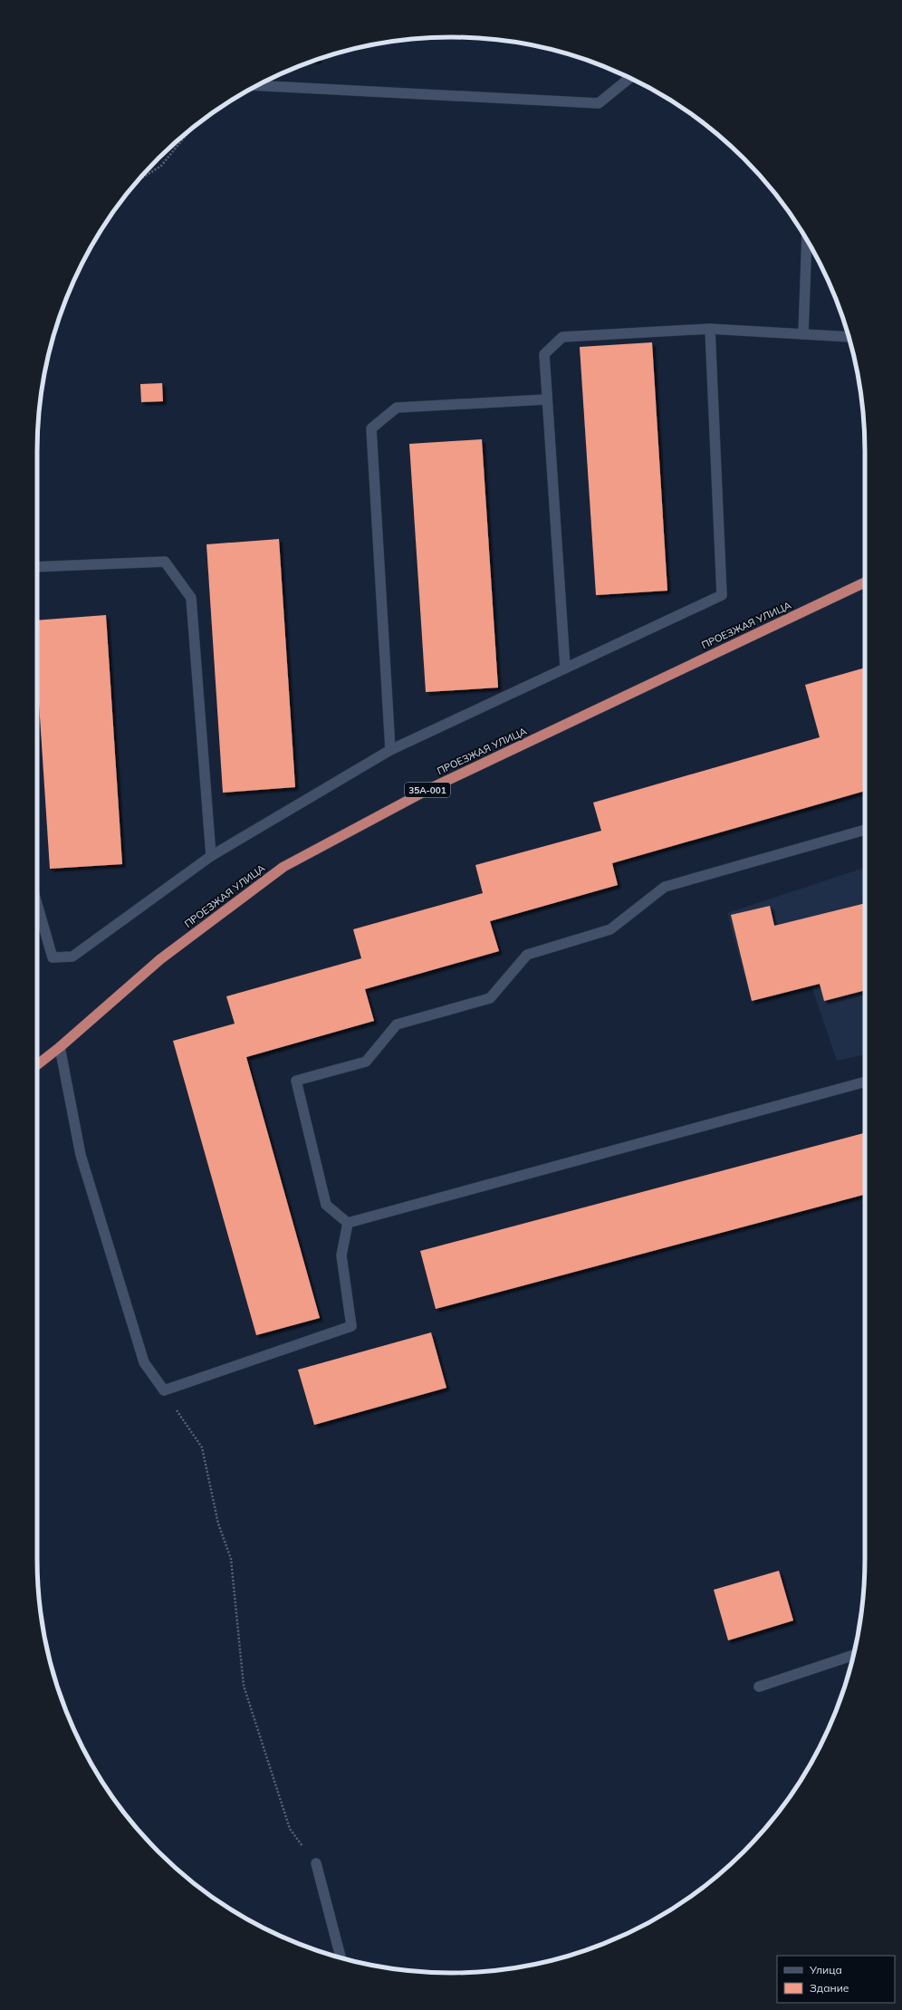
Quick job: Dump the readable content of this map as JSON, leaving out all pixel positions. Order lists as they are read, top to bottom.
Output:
{
  "streets": {
    "highway": ["ПРОЕЗЖАЯ УЛИЦА", "35А-001"]
  },
  "legend": ["Улица", "Здание"]
}
